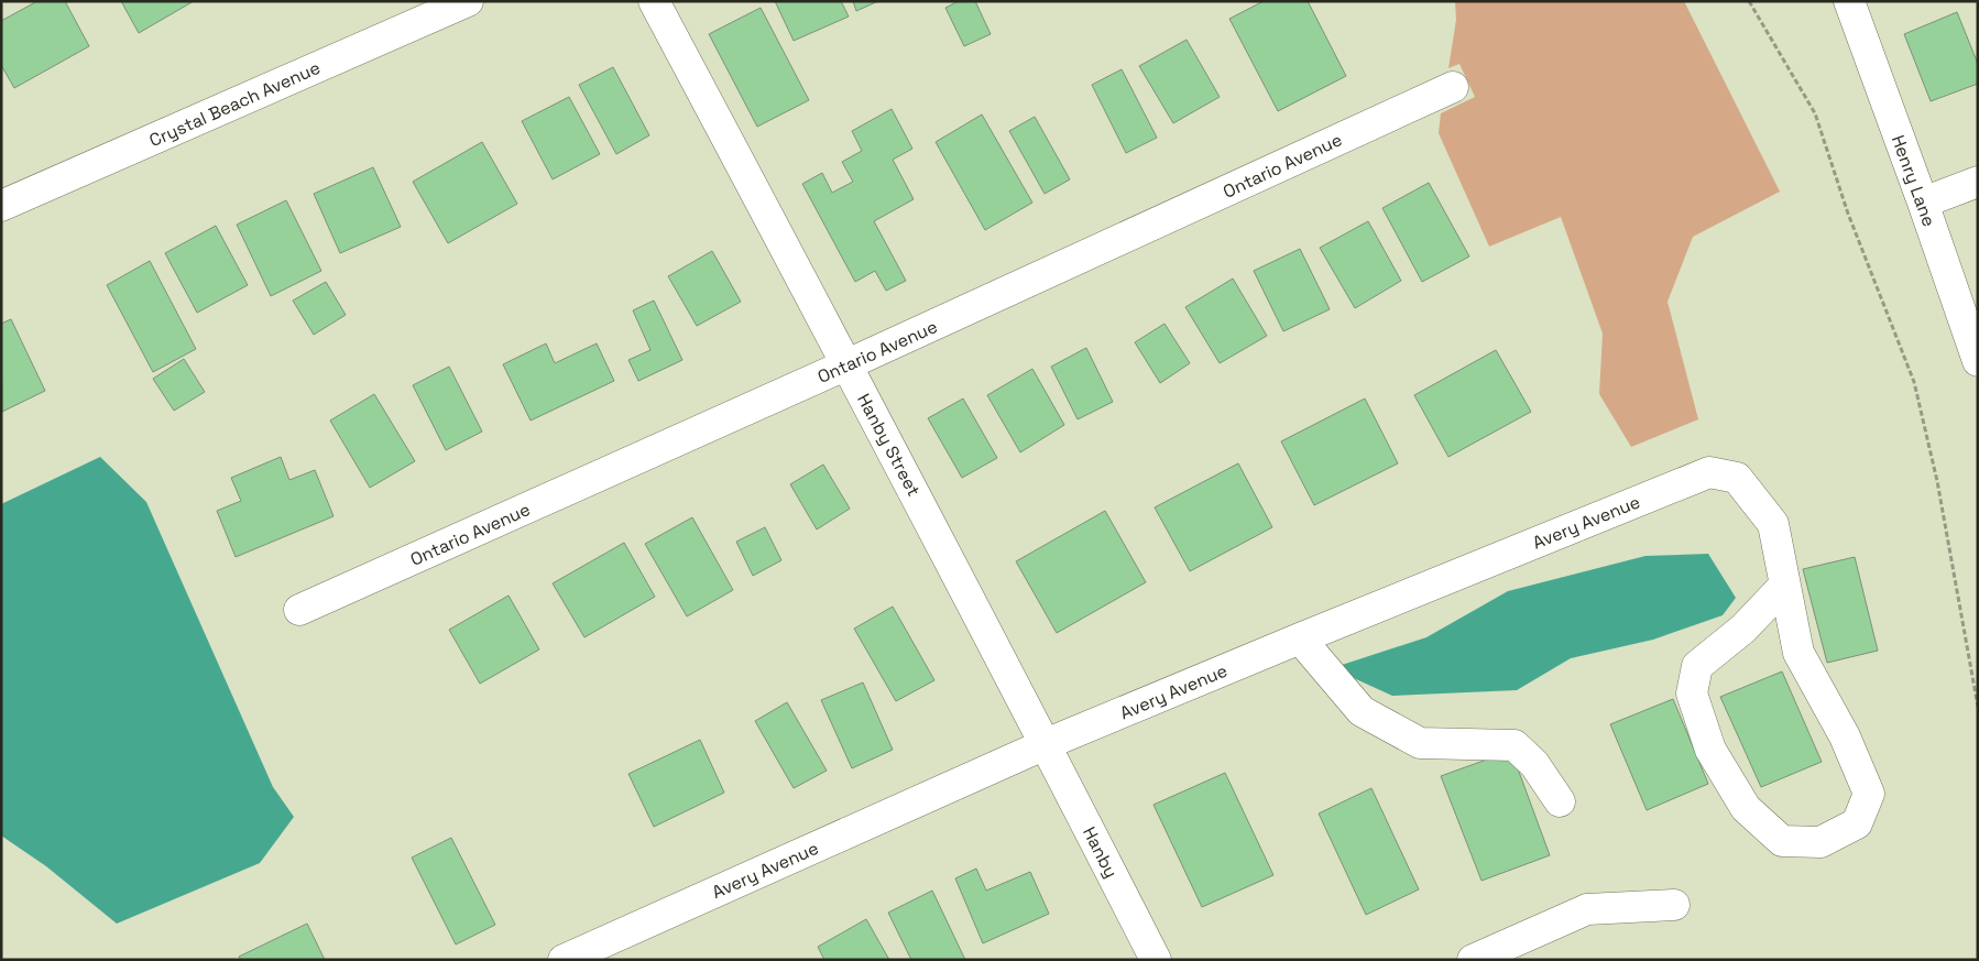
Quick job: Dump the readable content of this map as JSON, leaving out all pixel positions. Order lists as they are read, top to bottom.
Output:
{
  "streets": {
    "street": [
      "Crystal Beach Avenue",
      "Ontario Avenue",
      "Henry Lane",
      "Hanby Street",
      "Avery Avenue",
      "Hanby"
    ]
  },
  "crossings": [
    ["Ontario Avenue", "Hanby Street"],
    ["Hanby Street", "Avery Avenue"],
    ["Hanby Street", "Hanby"],
    ["Avery Avenue", "Hanby"]
  ]
}
